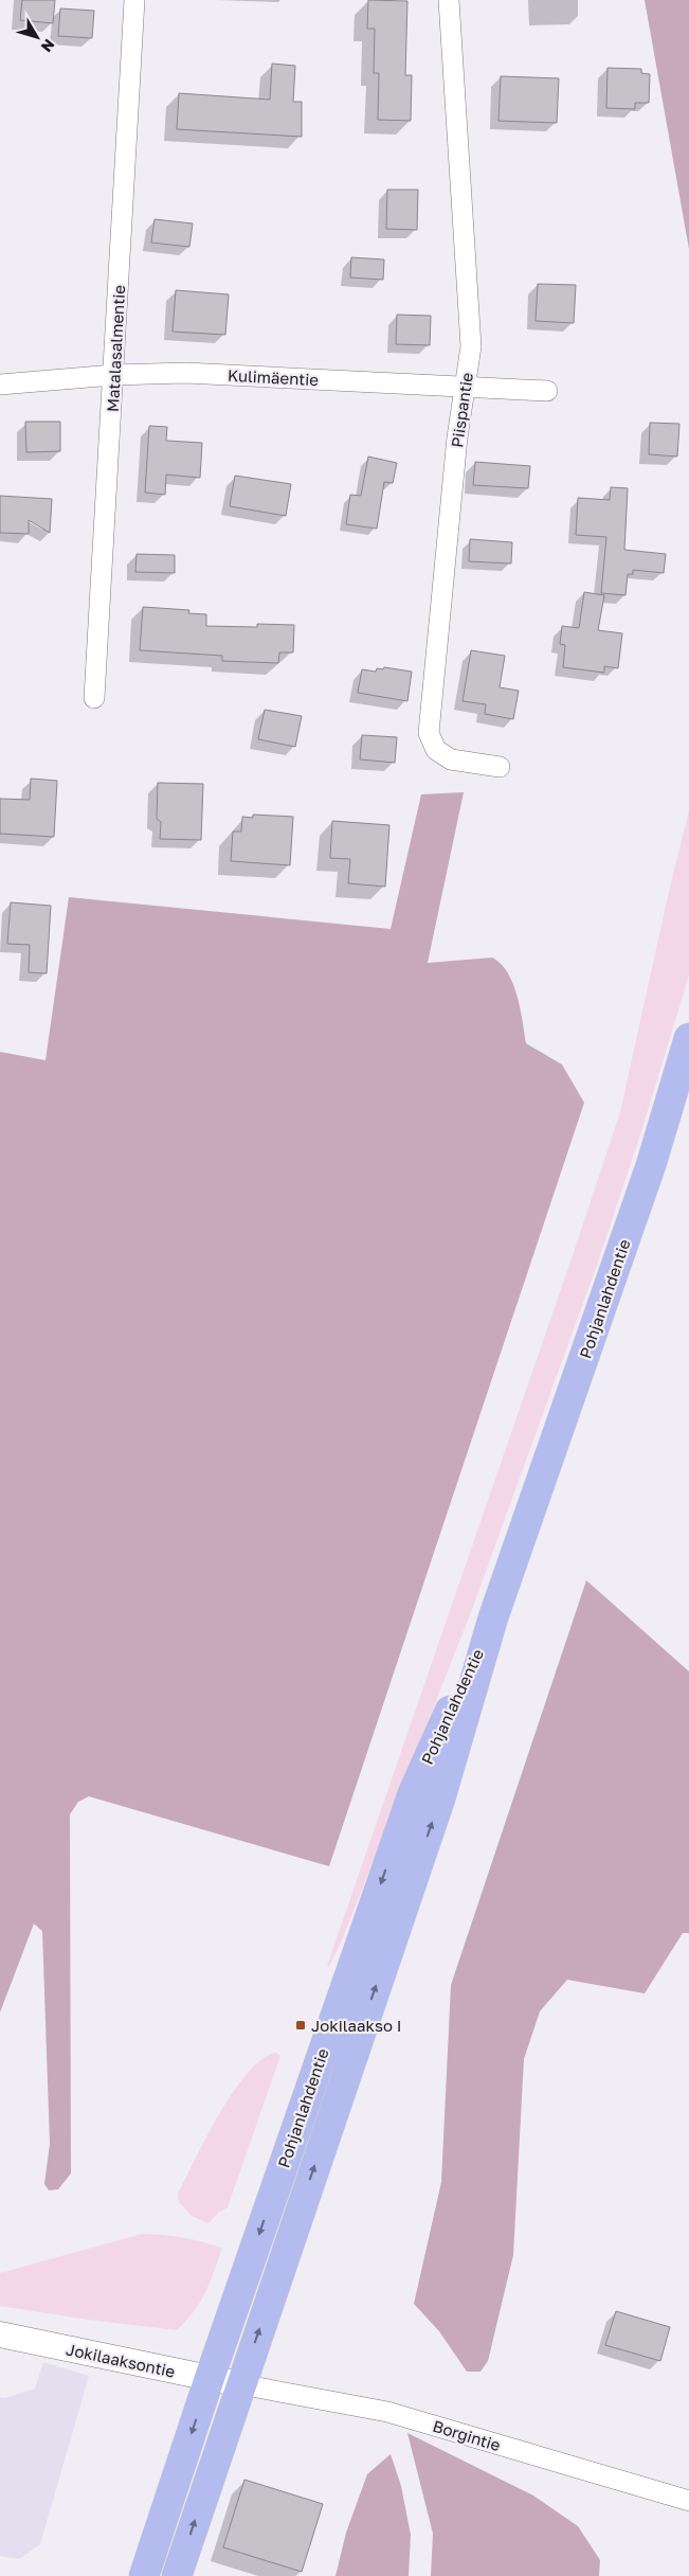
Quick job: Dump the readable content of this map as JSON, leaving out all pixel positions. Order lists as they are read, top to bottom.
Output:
{
  "streets": {
    "highway": ["Pohjanlahdentie"],
    "street": [
      "Matalasalmentie",
      "Kulimäentie",
      "Piispantie",
      "Jokilaaksontie",
      "Borgintie"
    ]
  },
  "crossings": [
    ["Matalasalmentie", "Kulimäentie"],
    ["Kulimäentie", "Piispantie"],
    ["Pohjanlahdentie", "Jokilaaksontie"],
    ["Pohjanlahdentie", "Borgintie"],
    ["Jokilaaksontie", "Borgintie"]
  ],
  "places": {
    "transit": ["Jokilaakso I"]
  },
  "north": "bottom right"
}
